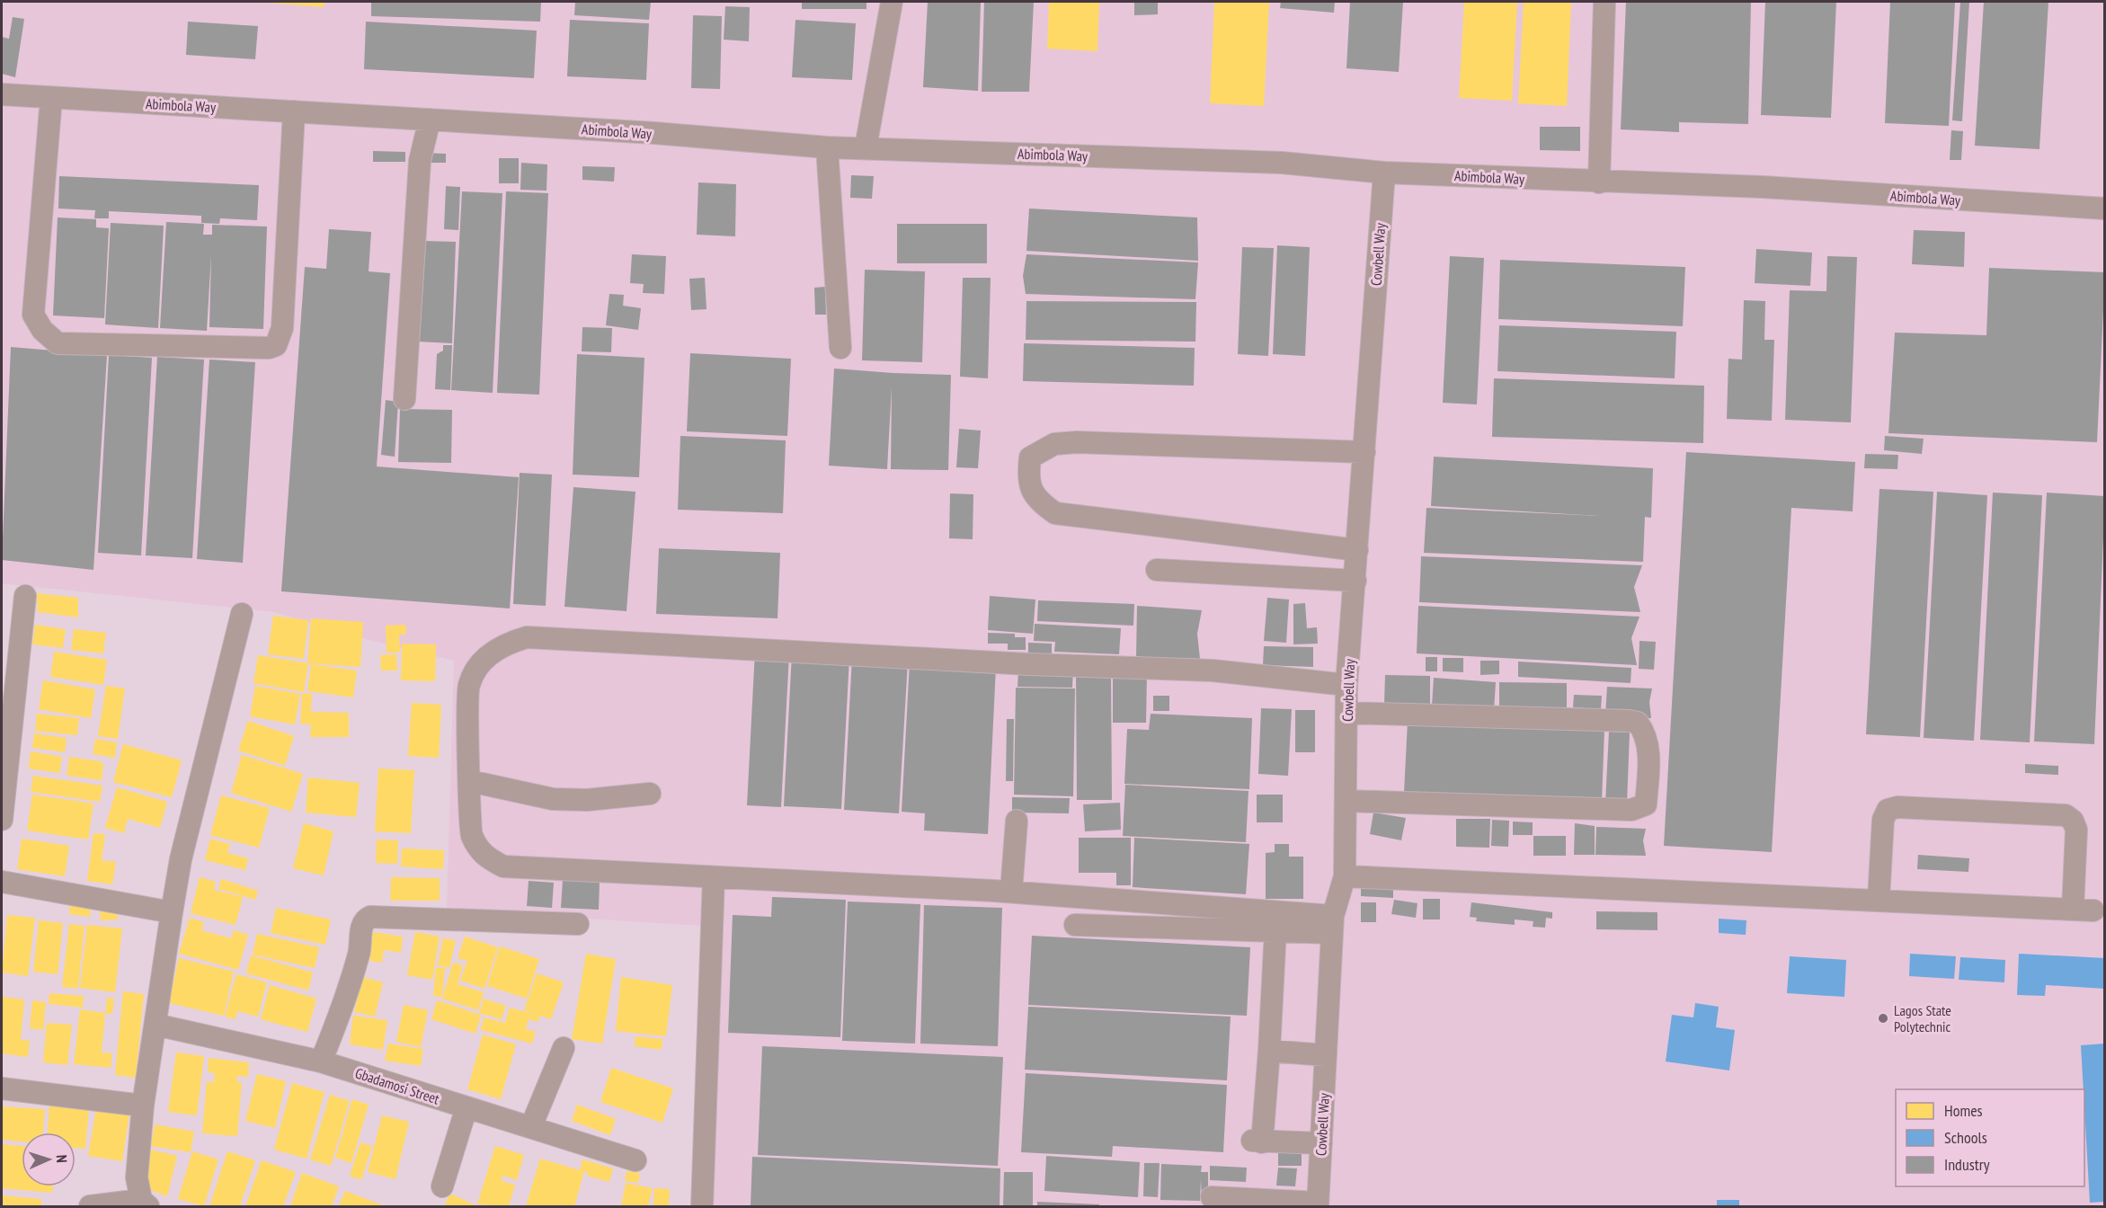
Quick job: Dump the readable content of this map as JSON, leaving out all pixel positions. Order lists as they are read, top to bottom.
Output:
{
  "streets": {
    "street": ["Abimbola Way", "Cowbell Way", "Gbadamosi Street"]
  },
  "crossings": [
    ["Abimbola Way", "Cowbell Way"]
  ],
  "places": ["Lagos State Polytechnic"],
  "legend": ["Homes", "Schools", "Industry"],
  "north": "right"
}
